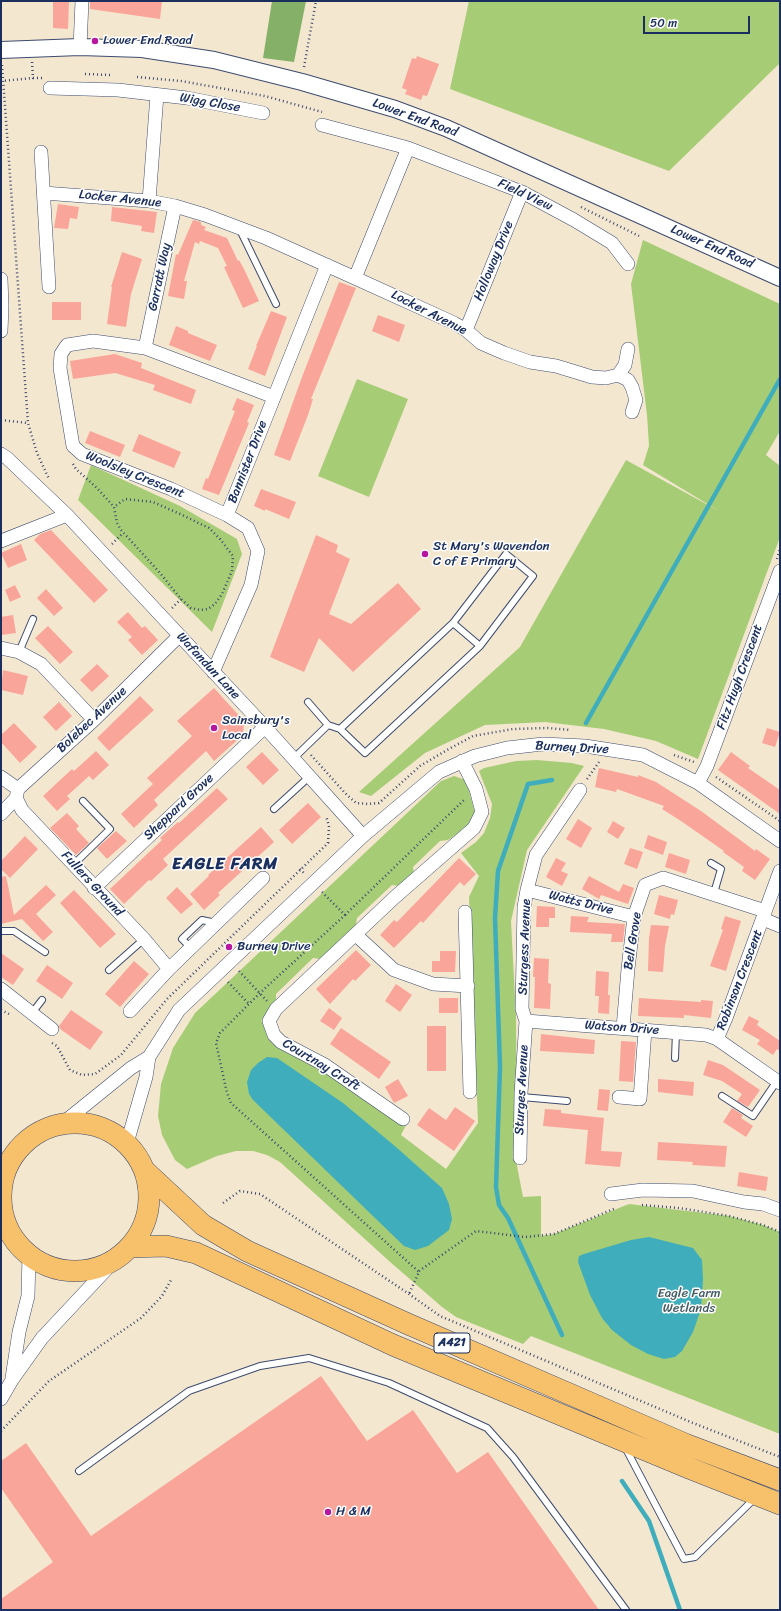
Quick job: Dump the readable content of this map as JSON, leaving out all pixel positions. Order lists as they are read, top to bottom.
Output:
{
  "streets": {
    "highway": ["A421"],
    "street": [
      "Wigg Close",
      "Lower End Road",
      "Field View",
      "Locker Avenue",
      "Holloway Drive",
      "Garratt Way",
      "Bannister Drive",
      "Woolsley Crescent",
      "Wafandun Lane",
      "Fitz Hugh Crescent",
      "Bolebec Avenue",
      "Burney Drive",
      "Sheppard Grove",
      "Fullers Ground",
      "Watts Drive",
      "Bell Grove",
      "Sturgess Avenue",
      "Robinson Crescent",
      "Watson Drive",
      "Courtnay Croft",
      "Sturges Avenue"
    ]
  },
  "crossings": [
    ["Field View", "Holloway Drive"],
    ["Locker Avenue", "Holloway Drive"],
    ["Locker Avenue", "Garratt Way"],
    ["Locker Avenue", "Bannister Drive"],
    ["Garratt Way", "Woolsley Crescent"],
    ["Bannister Drive", "Woolsley Crescent"],
    ["Bannister Drive", "Wafandun Lane"],
    ["Wafandun Lane", "Bolebec Avenue"],
    ["Wafandun Lane", "Burney Drive"],
    ["Wafandun Lane", "Sheppard Grove"],
    ["Fitz Hugh Crescent", "Burney Drive"],
    ["Bolebec Avenue", "Fullers Ground"],
    ["Sheppard Grove", "Fullers Ground"],
    ["Watts Drive", "Bell Grove"],
    ["Watts Drive", "Sturgess Avenue"],
    ["Bell Grove", "Robinson Crescent"],
    ["Bell Grove", "Watson Drive"],
    ["Sturgess Avenue", "Watson Drive"],
    ["Sturgess Avenue", "Sturges Avenue"],
    ["Robinson Crescent", "Watson Drive"],
    ["Watson Drive", "Sturges Avenue"]
  ],
  "districts": ["EAGLE FARM"],
  "parks": ["Eagle Farm Wetlands"],
  "places": [
    "Lower End Road",
    "St Mary's Wavendon C of E Primary",
    "Sainsbury's Local",
    "Burney Drive",
    "H & M"
  ],
  "scale_bar": "50 m"
}
